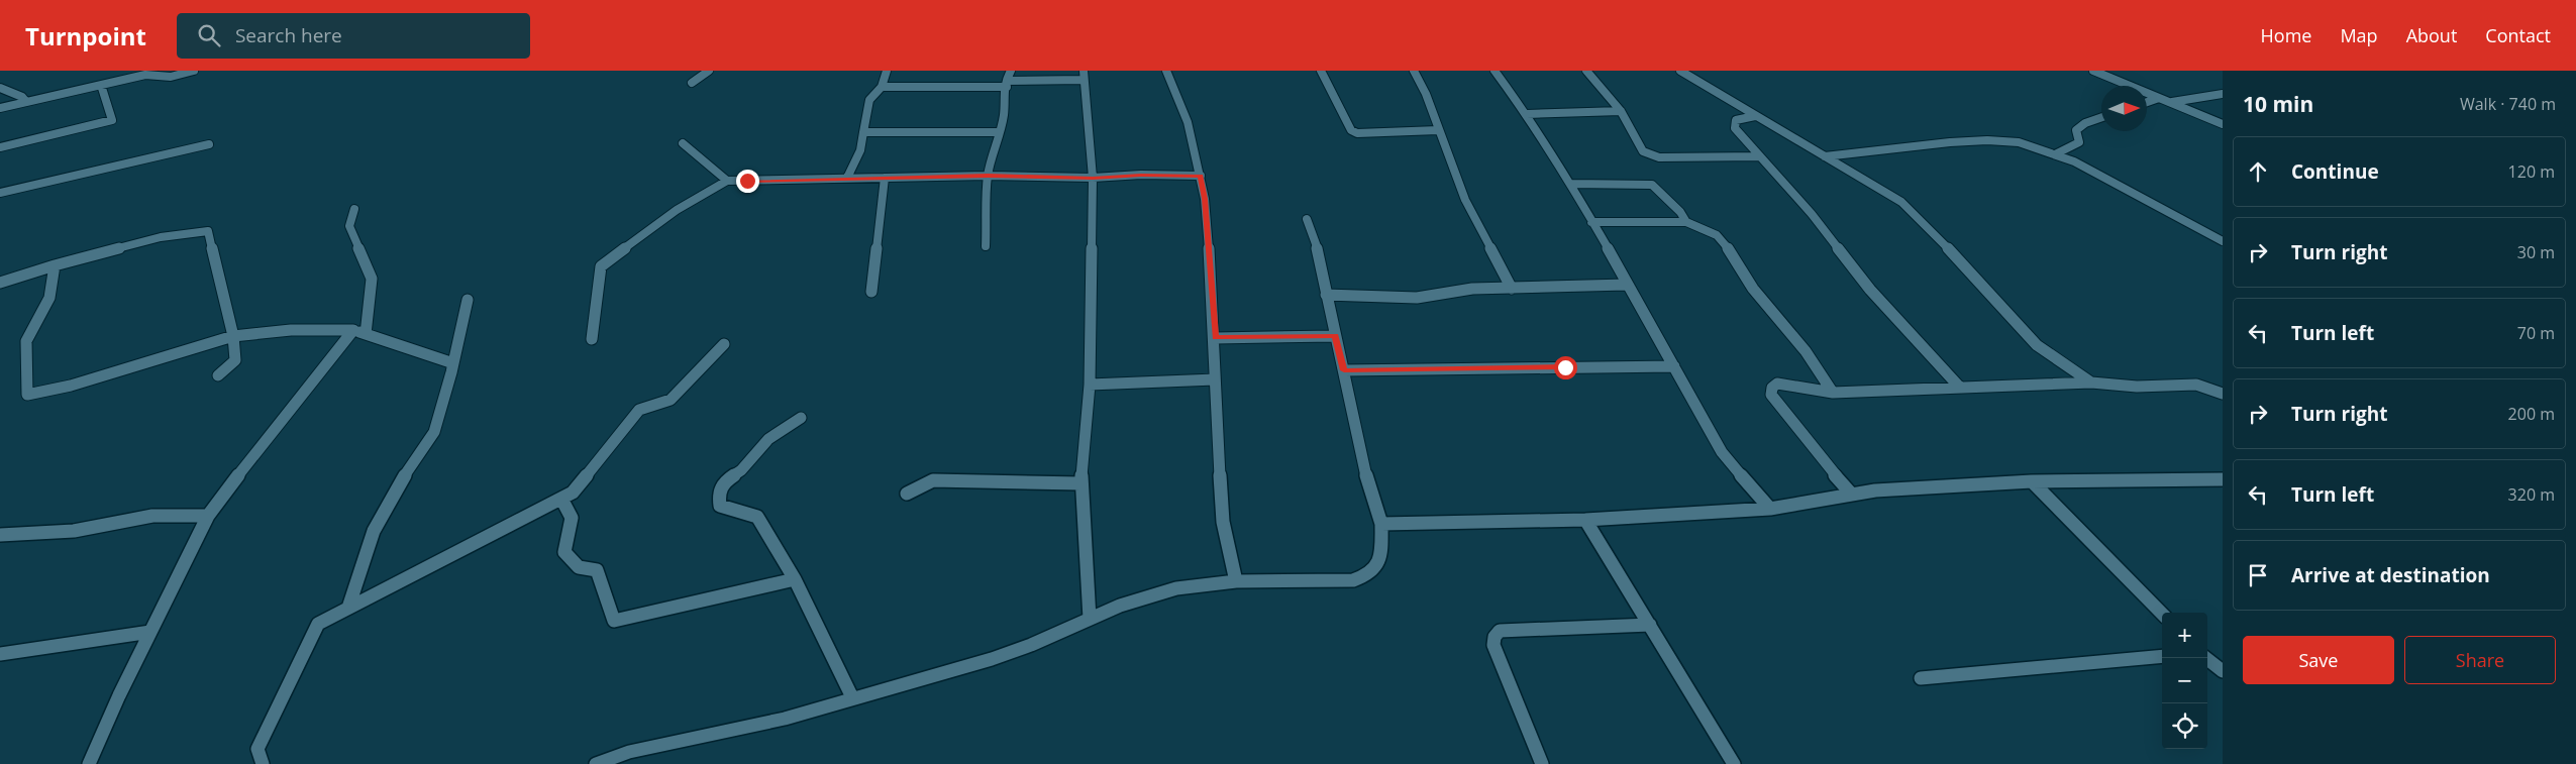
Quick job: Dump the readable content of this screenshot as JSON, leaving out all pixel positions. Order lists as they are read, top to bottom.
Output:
{
  "north": "right",
  "page": {
    "header": "Turnpoint",
    "search": "Search here",
    "nav": [
      "Home",
      "Map",
      "About",
      "Contact"
    ],
    "heading": ["10 min", "Walk · 740 m"],
    "list": [
      ["Continue", "120 m"],
      ["Turn right", "30 m"],
      ["Turn left", "70 m"],
      ["Turn right", "200 m"],
      ["Turn left", "320 m"],
      "Arrive at destination"
    ],
    "map_buttons": ["+", "−"],
    "buttons": ["Save", "Share"]
  }
}
